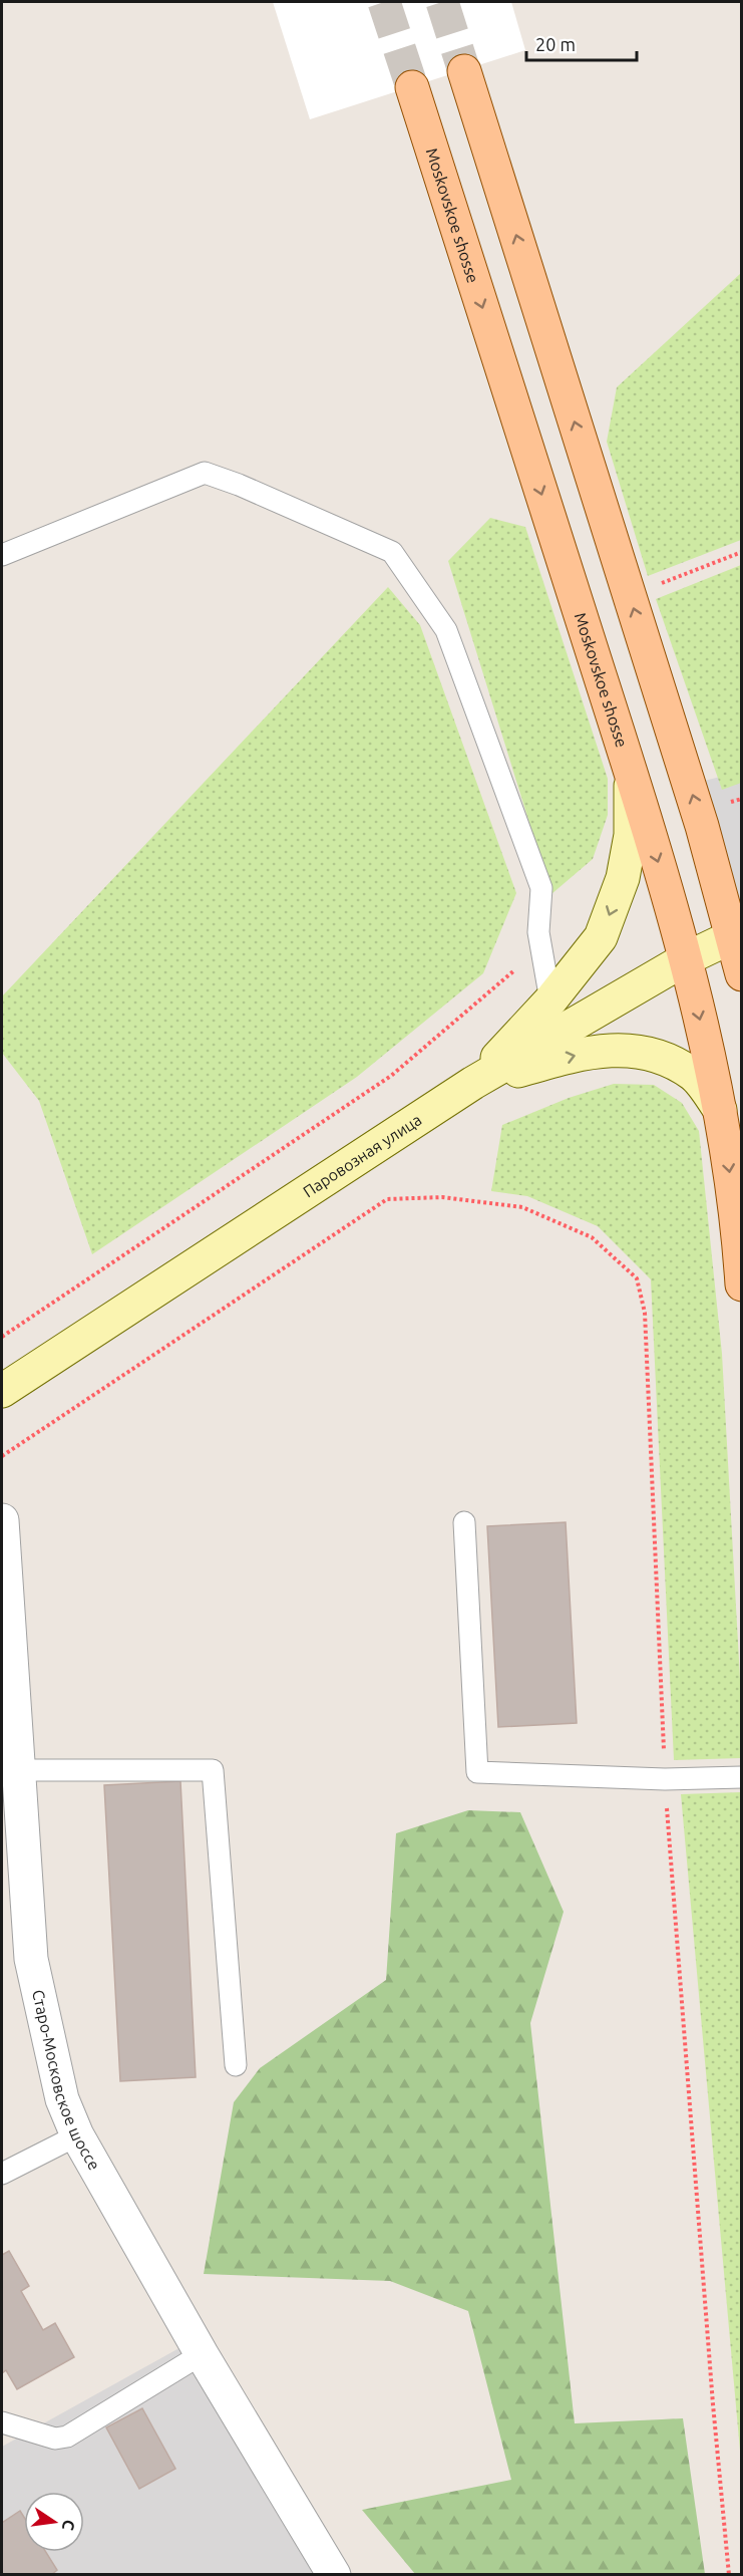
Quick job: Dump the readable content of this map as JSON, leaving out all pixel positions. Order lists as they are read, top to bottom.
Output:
{
  "streets": {
    "main road": ["Moskovskoe shosse", "Паровозная улица"],
    "street": ["Старо-Московское шоссе"]
  },
  "crossings": [
    ["Moskovskoe shosse", "Паровозная улица"]
  ],
  "scale_bar": "20 m",
  "north": "right"
}
